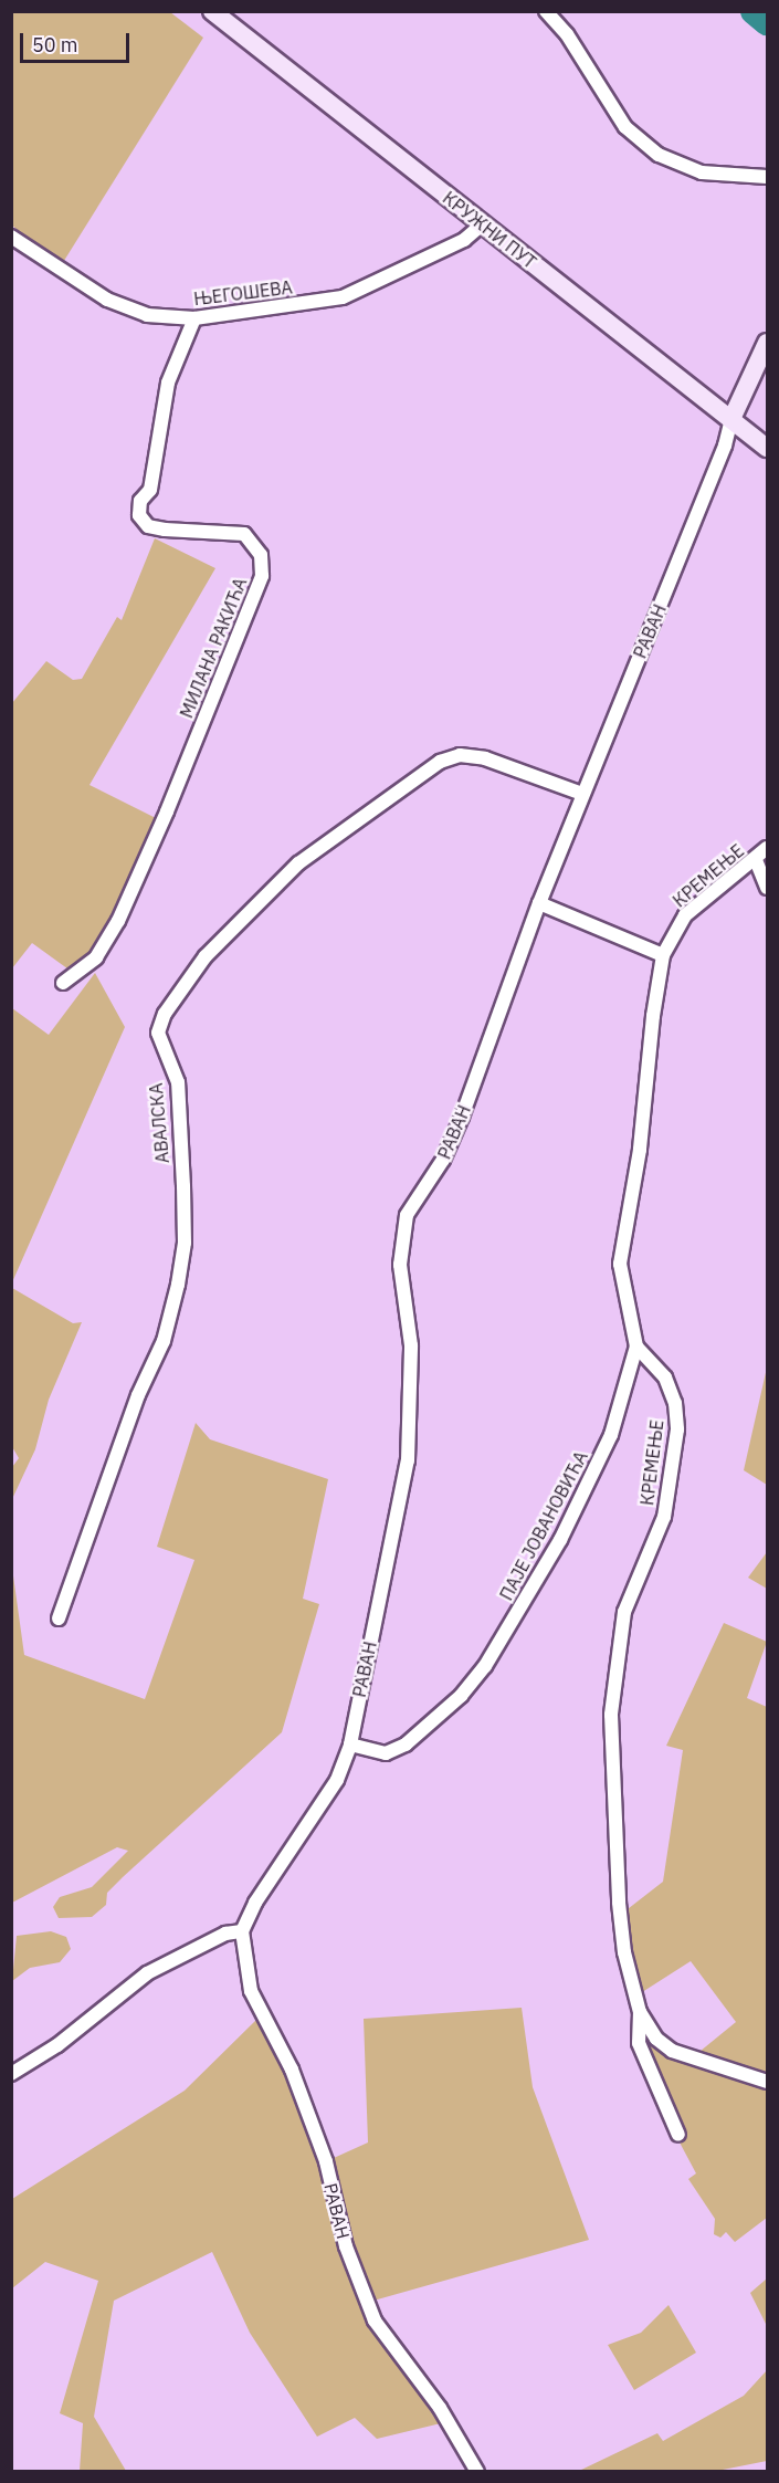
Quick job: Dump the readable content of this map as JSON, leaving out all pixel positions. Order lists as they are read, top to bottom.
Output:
{
  "streets": {
    "main road": ["КРУЖНИ ПУТ", "РАВАН"],
    "street": [
      "ЊЕГОШЕВА",
      "МИЛАНА РАКИЋА",
      "КРЕМЕЊЕ",
      "АВАЛСКА",
      "ПАЈЕ ЈОВАНОВИЋА"
    ]
  },
  "crossings": [
    ["КРУЖНИ ПУТ", "ЊЕГОШЕВА"],
    ["КРУЖНИ ПУТ", "РАВАН"],
    ["ЊЕГОШЕВА", "МИЛАНА РАКИЋА"],
    ["РАВАН", "АВАЛСКА"],
    ["РАВАН", "ПАЈЕ ЈОВАНОВИЋА"],
    ["КРЕМЕЊЕ", "ПАЈЕ ЈОВАНОВИЋА"]
  ],
  "scale_bar": "50 m"
}
